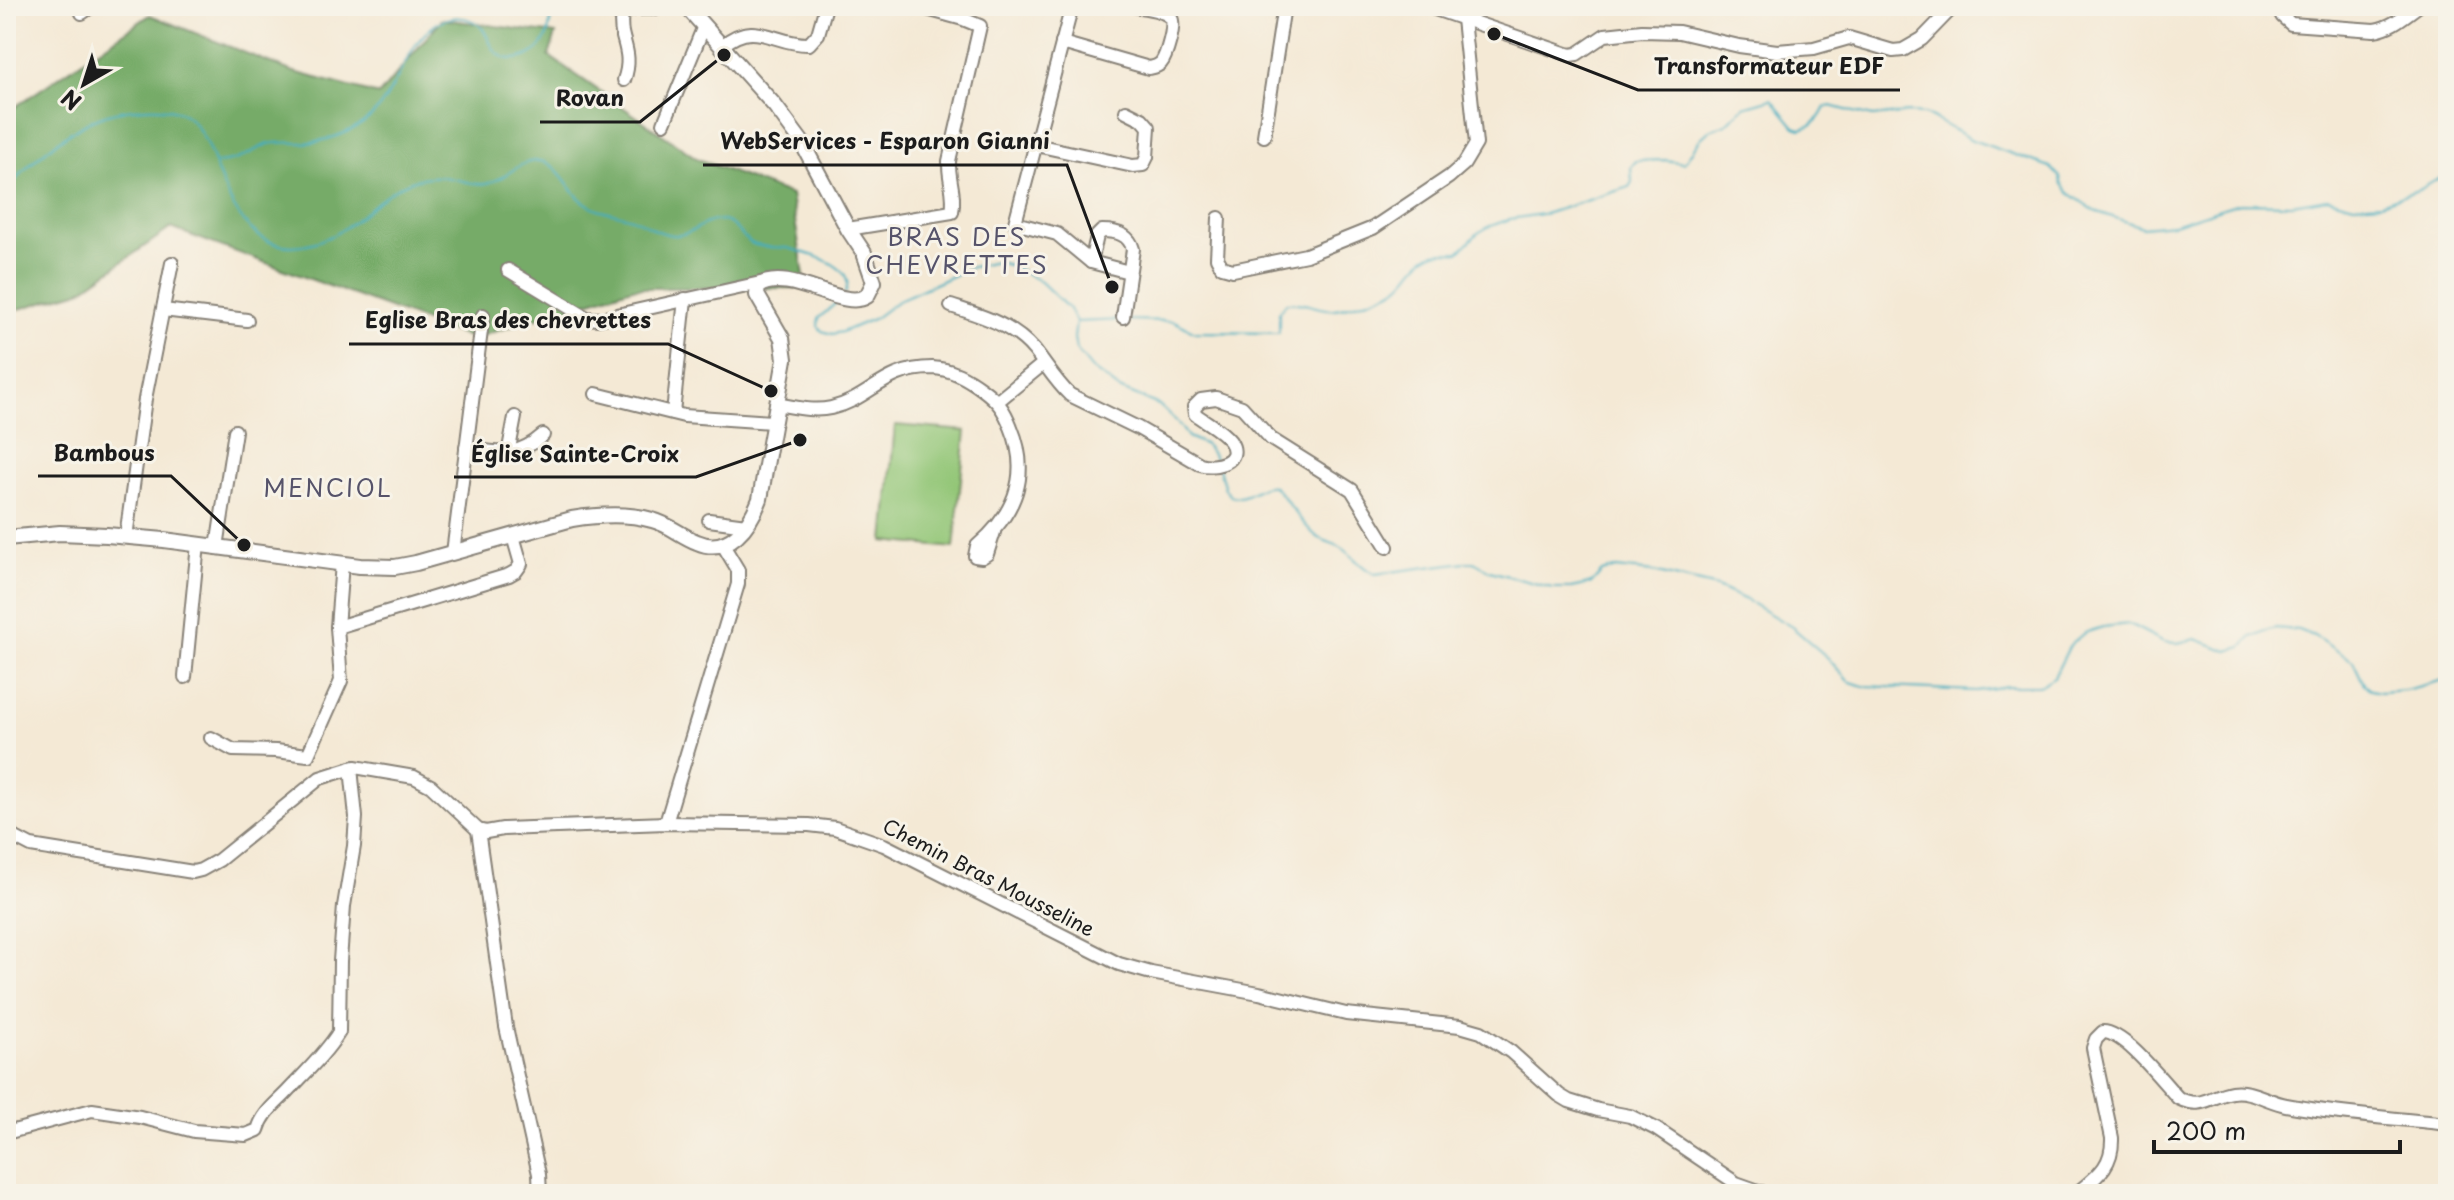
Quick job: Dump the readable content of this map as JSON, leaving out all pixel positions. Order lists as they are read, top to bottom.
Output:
{
  "streets": {
    "street": ["Chemin Bras Mousseline"]
  },
  "districts": ["BRAS DES CHEVRETTES", "MENCIOL"],
  "places": [
    "Transformateur EDF",
    "Rovan",
    "WebServices - Esparon Gianni",
    "Eglise Bras des chevrettes",
    "Église Sainte-Croix",
    "Bambous"
  ],
  "scale_bar": "200 m",
  "north": "bottom left"
}
